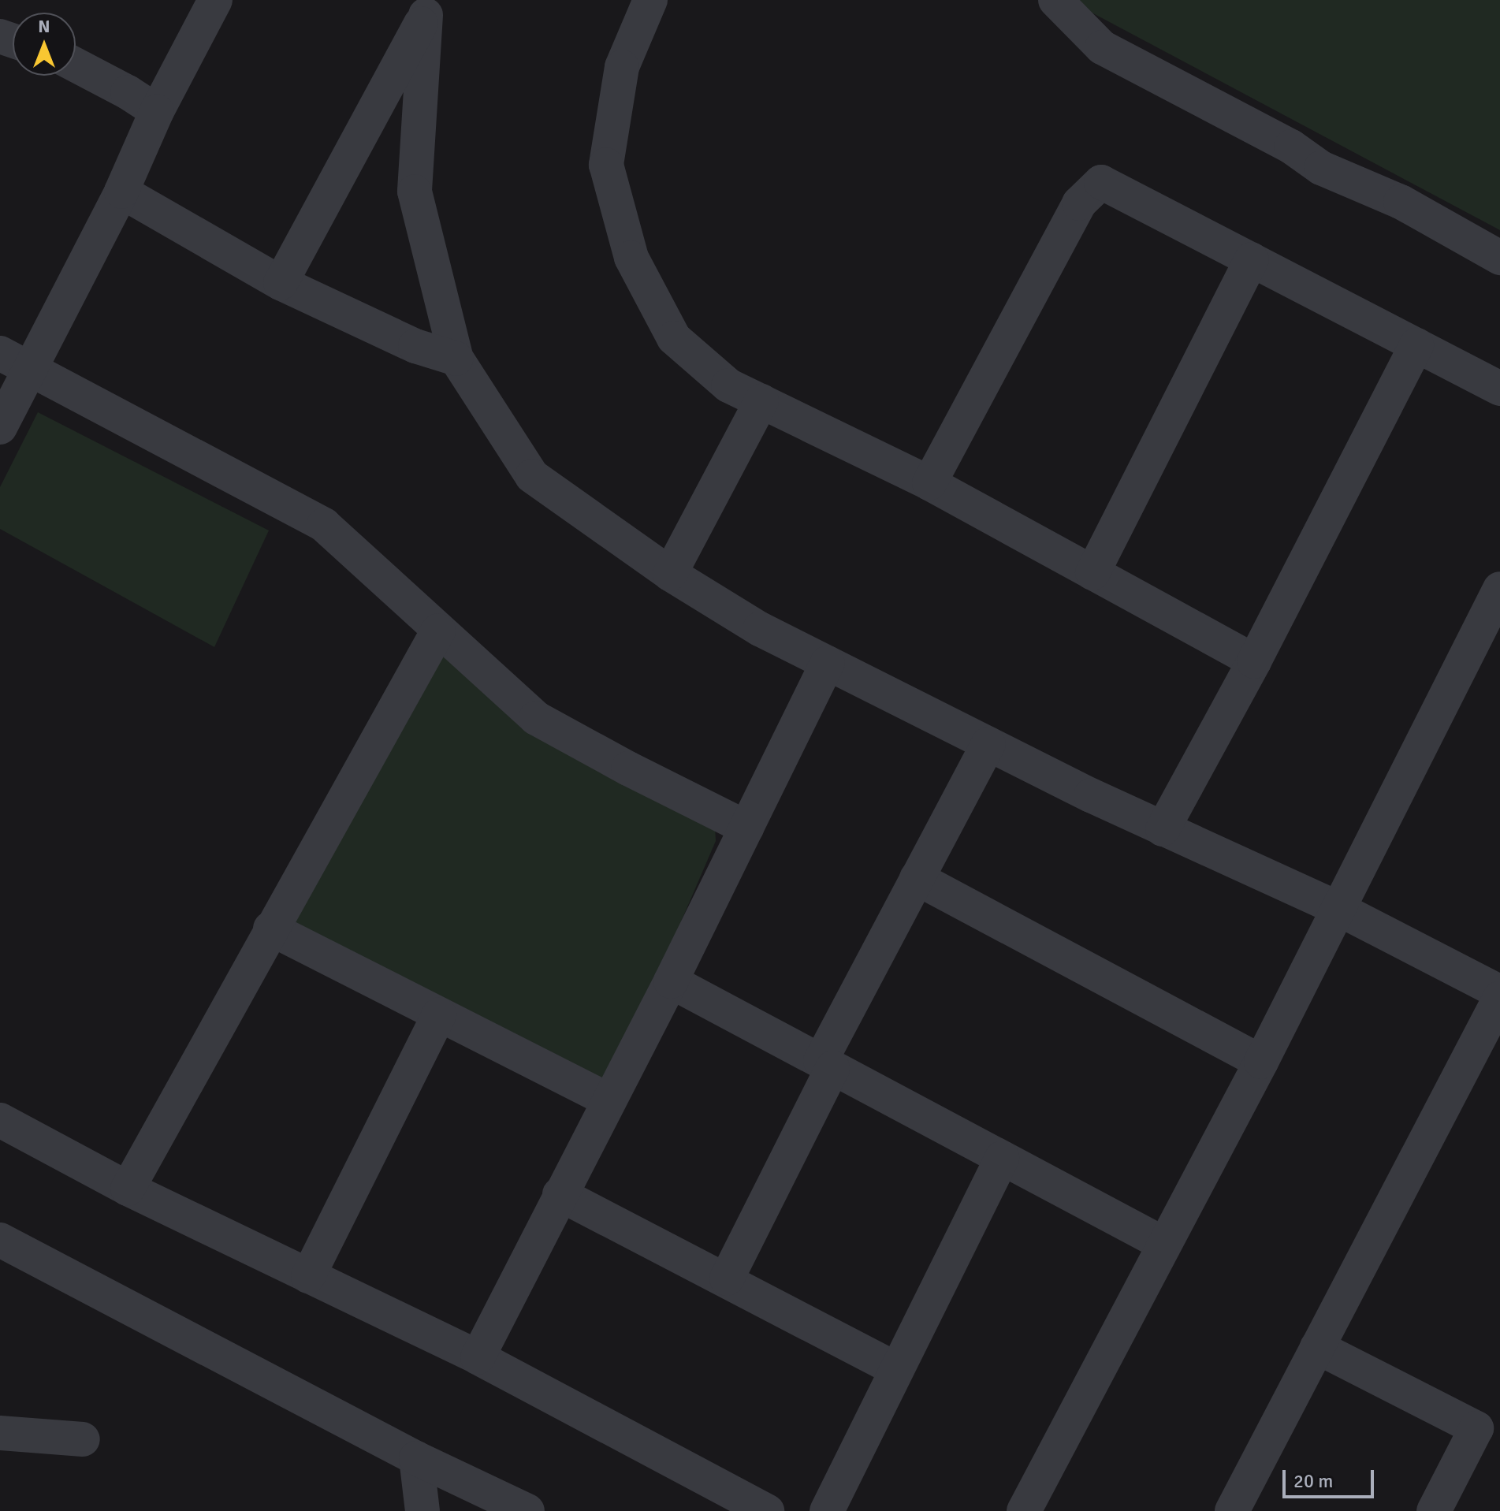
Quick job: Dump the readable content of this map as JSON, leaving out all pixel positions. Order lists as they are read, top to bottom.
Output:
{
  "scale_bar": "20 m",
  "north": "top"
}
